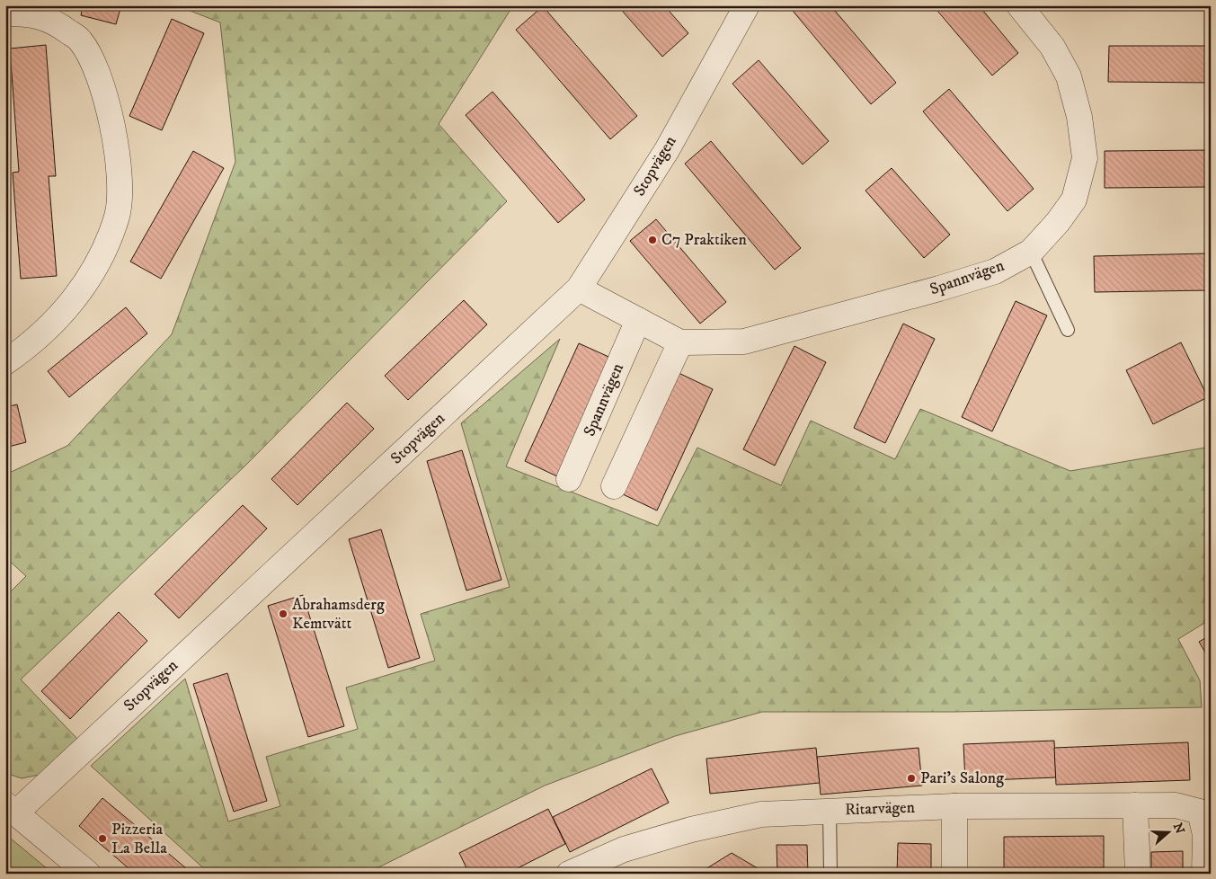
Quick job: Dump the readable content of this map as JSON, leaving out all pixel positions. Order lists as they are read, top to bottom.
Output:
{
  "streets": {
    "street": ["Stopvägen", "Spannvägen", "Ritarvägen"]
  },
  "places": [
    "C7 Praktiken",
    "Abrahamsderg Kemtvätt",
    "Pari's Salong",
    "Pizzeria La Bella"
  ],
  "north": "right"
}
